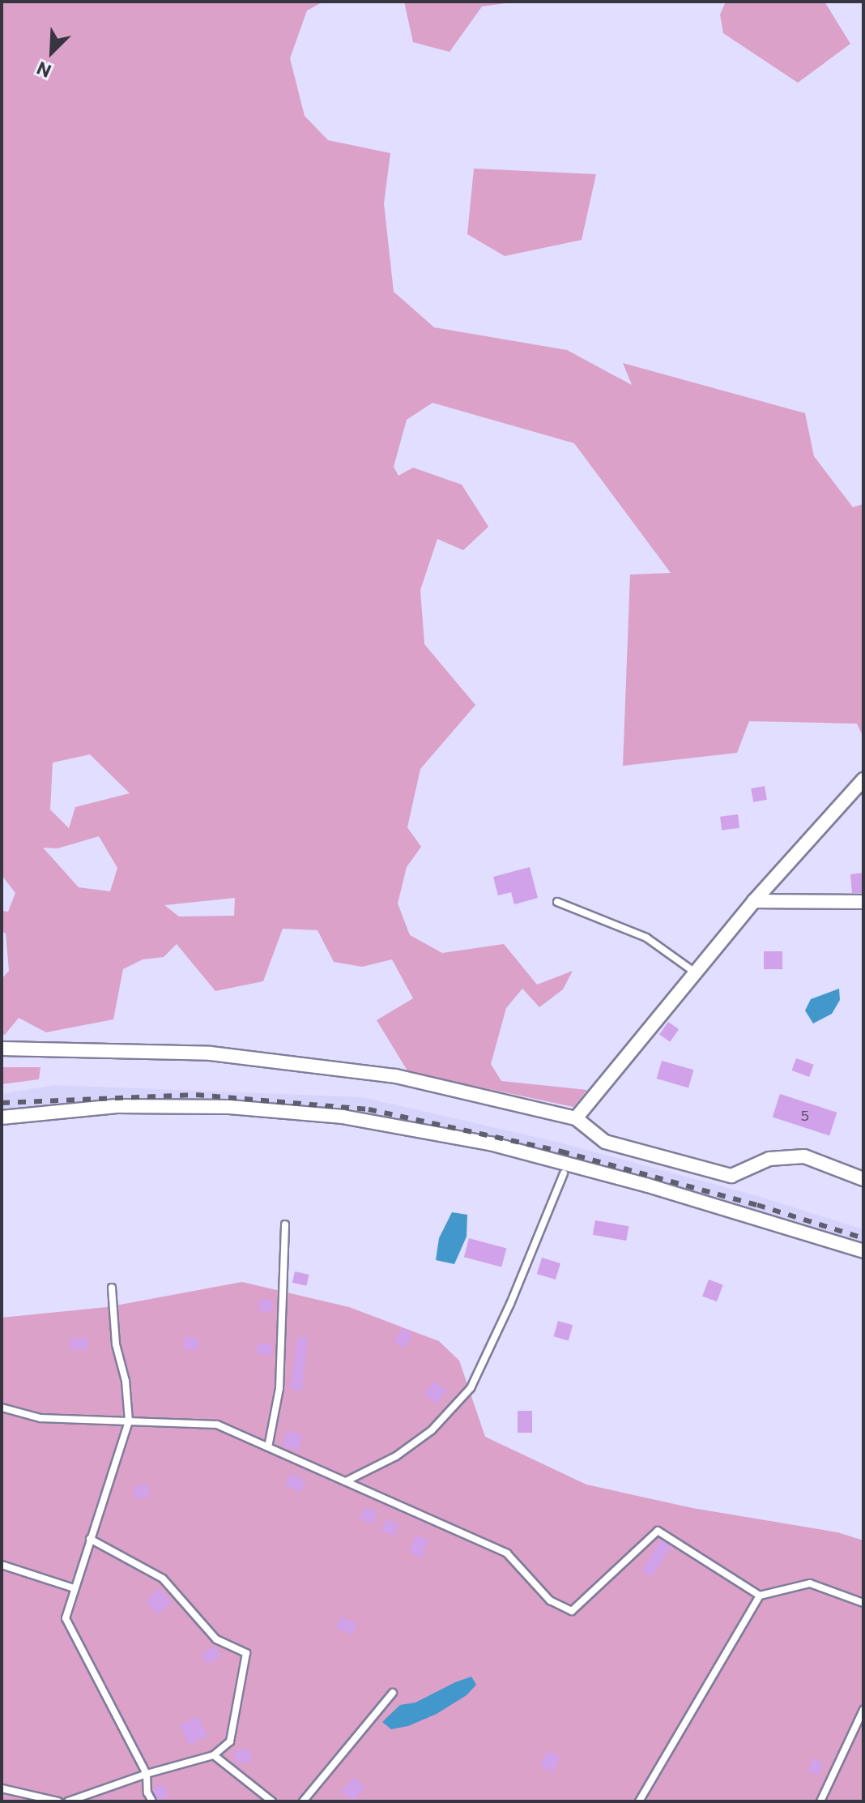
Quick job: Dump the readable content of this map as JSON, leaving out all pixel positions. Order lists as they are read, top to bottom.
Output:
{
  "house_numbers": ["5"],
  "north": "bottom left"
}
